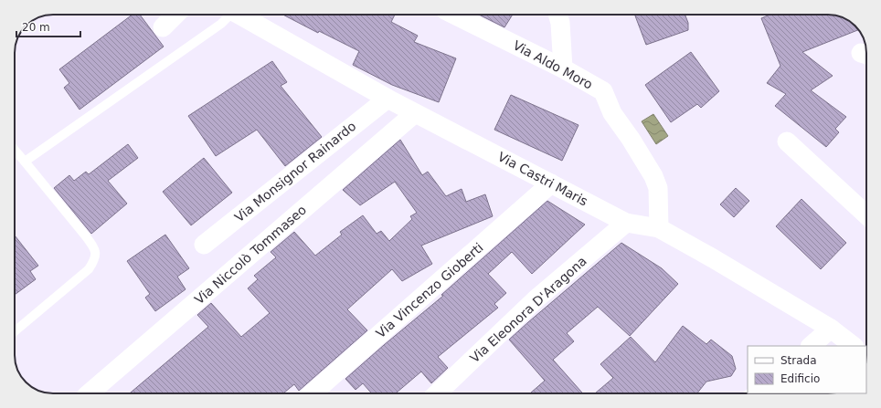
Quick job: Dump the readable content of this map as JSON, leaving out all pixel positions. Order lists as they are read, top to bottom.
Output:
{
  "streets": {
    "street": [
      "Via Aldo Moro",
      "Via Monsignor Rainardo",
      "Via Castri Maris",
      "Via Niccolò Tommaseo",
      "Via Vincenzo Gioberti",
      "Via Eleonora D'Aragona"
    ]
  },
  "crossings": [
    ["Via Aldo Moro", "Via Castri Maris"],
    ["Via Monsignor Rainardo", "Via Castri Maris"],
    ["Via Castri Maris", "Via Niccolò Tommaseo"],
    ["Via Castri Maris", "Via Vincenzo Gioberti"],
    ["Via Castri Maris", "Via Eleonora D'Aragona"]
  ],
  "legend": ["Strada", "Edificio"],
  "scale_bar": "20 m"
}
